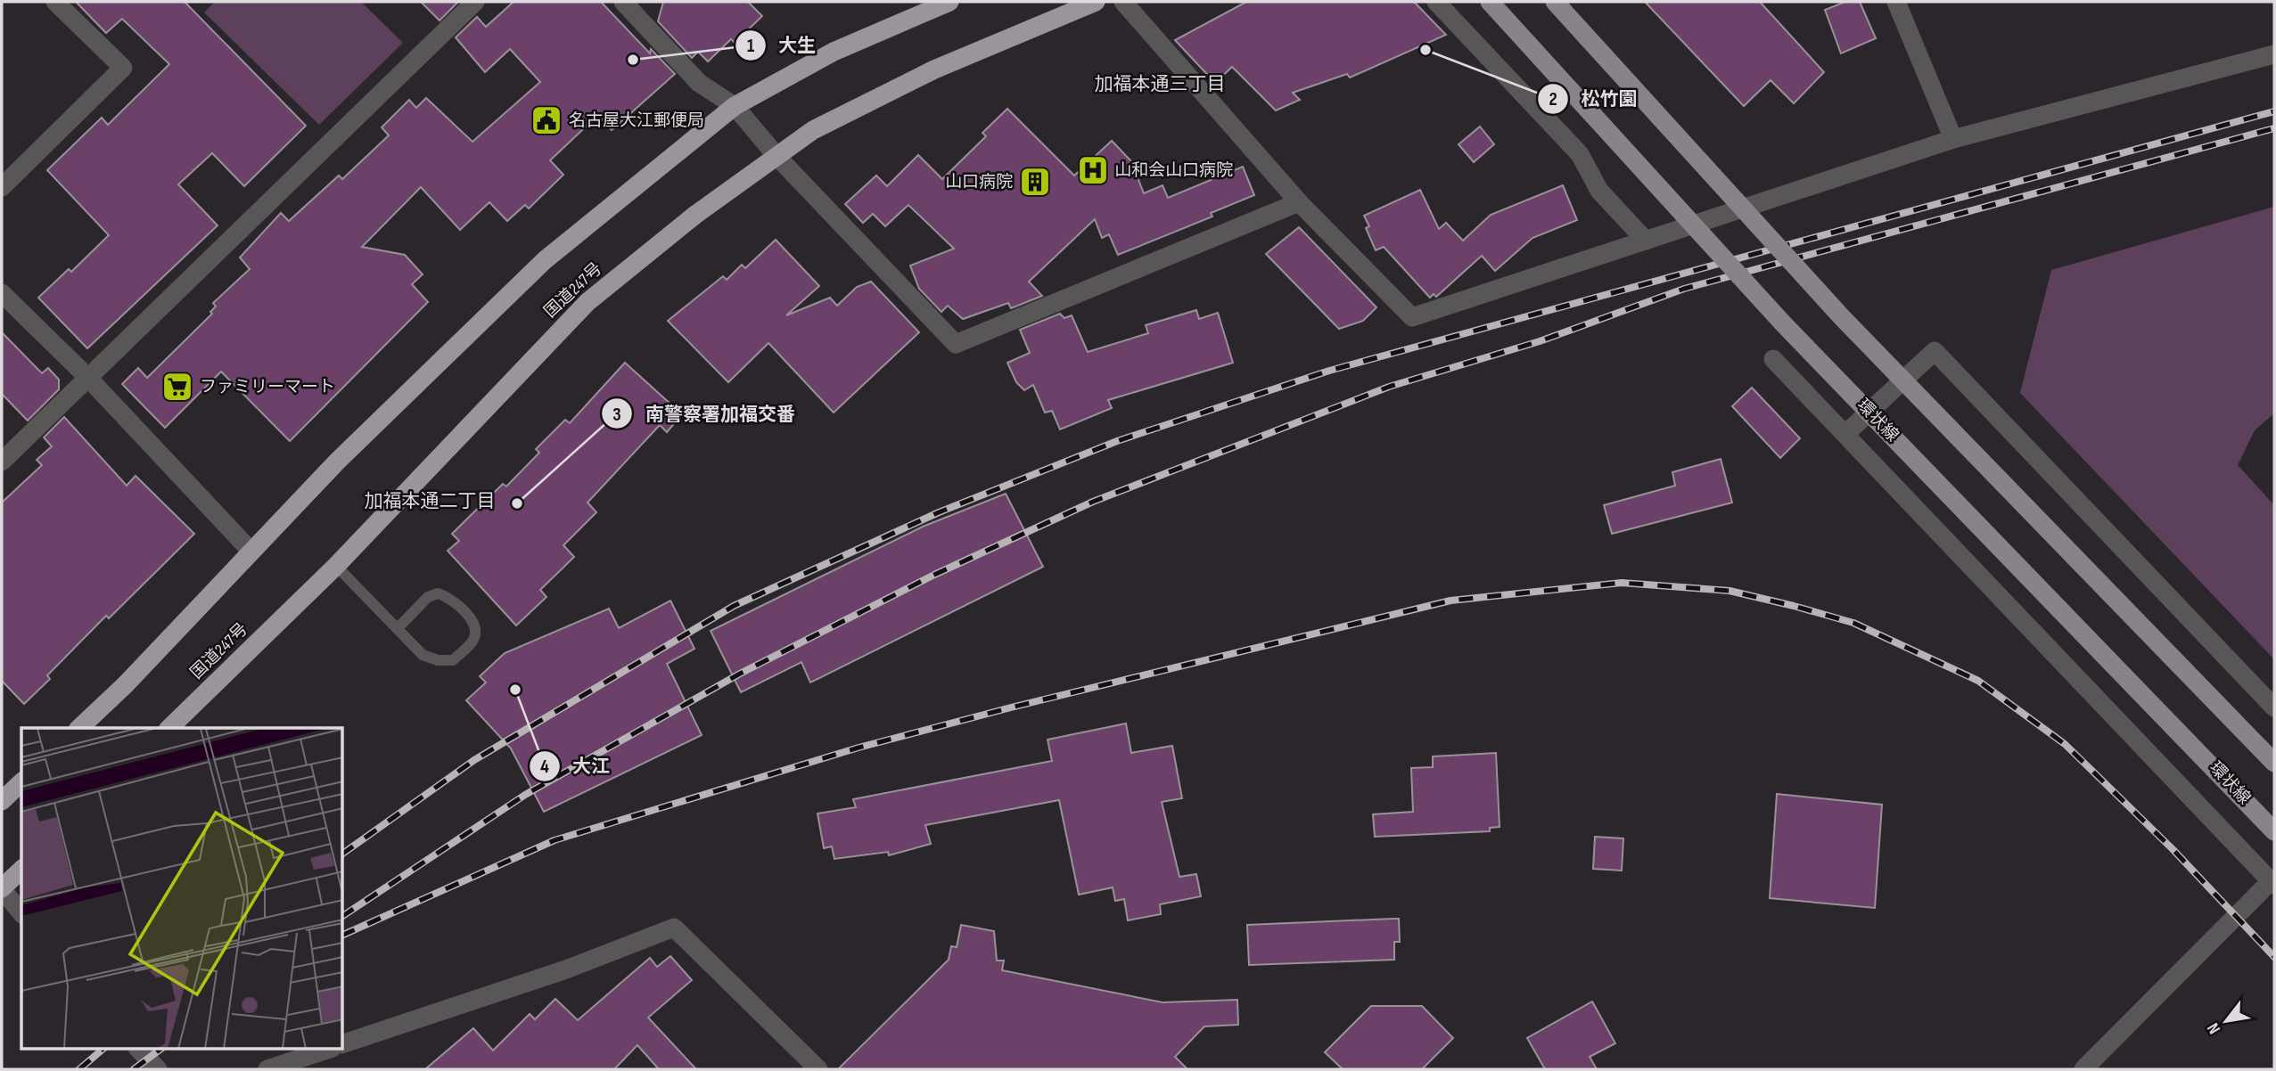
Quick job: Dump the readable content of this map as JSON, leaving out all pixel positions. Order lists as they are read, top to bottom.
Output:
{
  "streets": {
    "highway": ["国道247号"],
    "main road": ["環状線"]
  },
  "districts": ["加福本通三丁目", "加福本通二丁目"],
  "places": {
    "other": [
      "松竹園",
      "大生",
      "南警察署加福交番",
      "大江"
    ],
    "public building": ["名古屋大江郵便局"],
    "hospital": ["山和会山口病院"],
    "building": ["山口病院"],
    "supermarket": ["ファミリーマート"]
  },
  "north": "bottom left"
}
